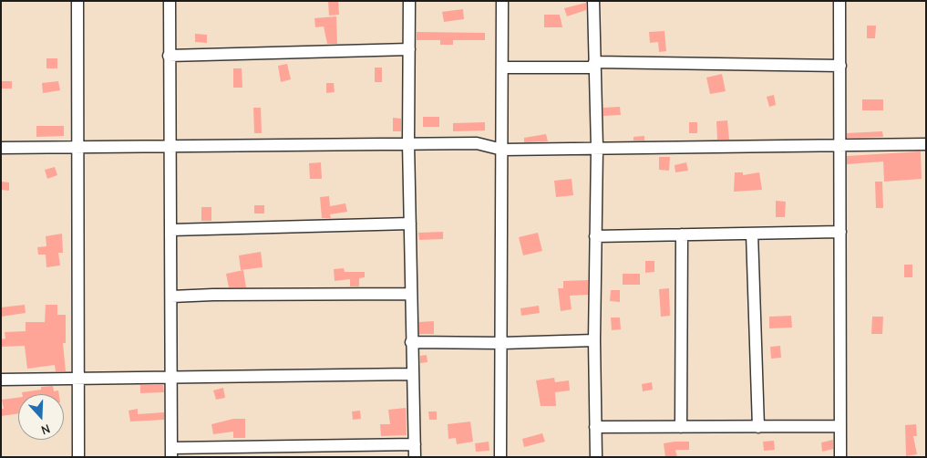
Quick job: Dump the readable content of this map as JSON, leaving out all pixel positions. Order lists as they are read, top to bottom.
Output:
{
  "north": "bottom"
}
